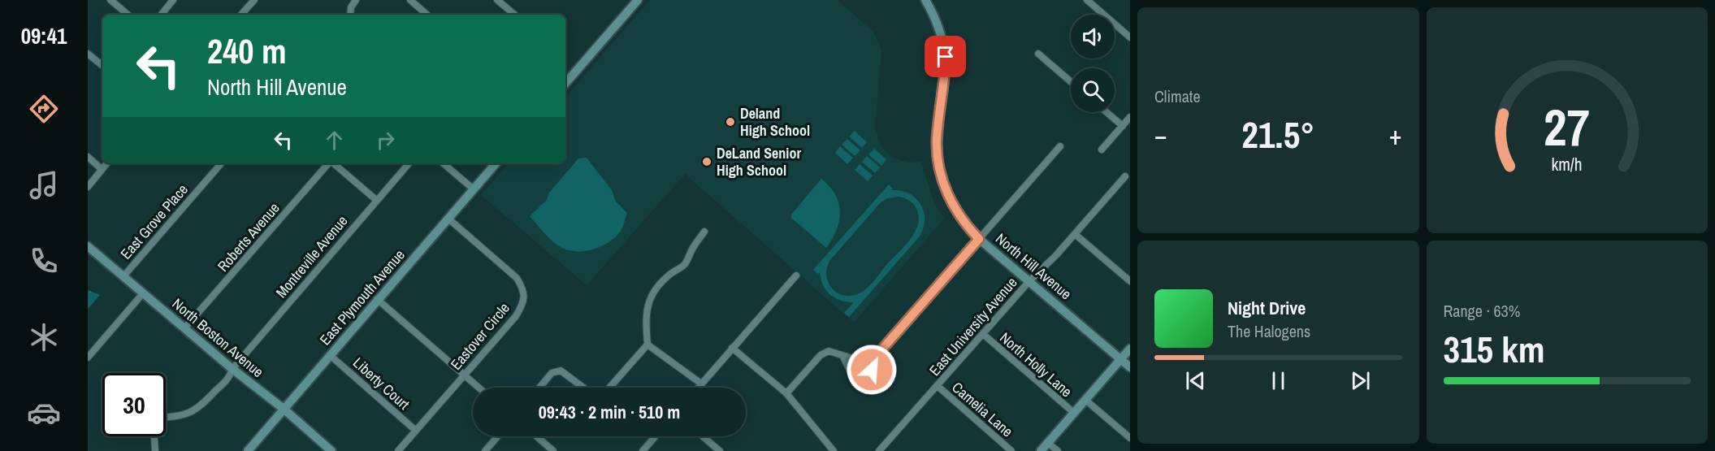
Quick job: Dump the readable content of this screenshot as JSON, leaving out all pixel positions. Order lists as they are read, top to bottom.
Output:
{
  "streets": {
    "street": [
      "East Grove Place",
      "Roberts Avenue",
      "Montreville Avenue",
      "North Hill Avenue",
      "East Plymouth Avenue",
      "East University Avenue",
      "Eastover Circle",
      "North Boston Avenue",
      "North Holly Lane",
      "Liberty Court",
      "Camelia Lane"
    ]
  },
  "crossings": [
    ["East Grove Place", "North Boston Avenue"],
    ["Roberts Avenue", "North Boston Avenue"],
    ["Montreville Avenue", "North Boston Avenue"],
    ["North Hill Avenue", "East University Avenue"],
    ["East Plymouth Avenue", "Eastover Circle"],
    ["East Plymouth Avenue", "North Boston Avenue"],
    ["East Plymouth Avenue", "Liberty Court"],
    ["East University Avenue", "North Holly Lane"],
    ["East University Avenue", "Camelia Lane"],
    ["Eastover Circle", "Liberty Court"]
  ],
  "places": ["Deland High School", "DeLand Senior High School"],
  "page": {
    "tabs": "09:41",
    "tile": [
      "Climate",
      ["Range · 63%", "315 km"]
    ],
    "turn": ["240 m", "North Hill Avenue"],
    "heat": ["−", "21.5°", "+"],
    "song": ["Night Drive", "The Halogens"],
    "limit": "30",
    "trip": "09:43 · 2 min · 510 m",
    "gauge": ["27", "km/h"]
  }
}
